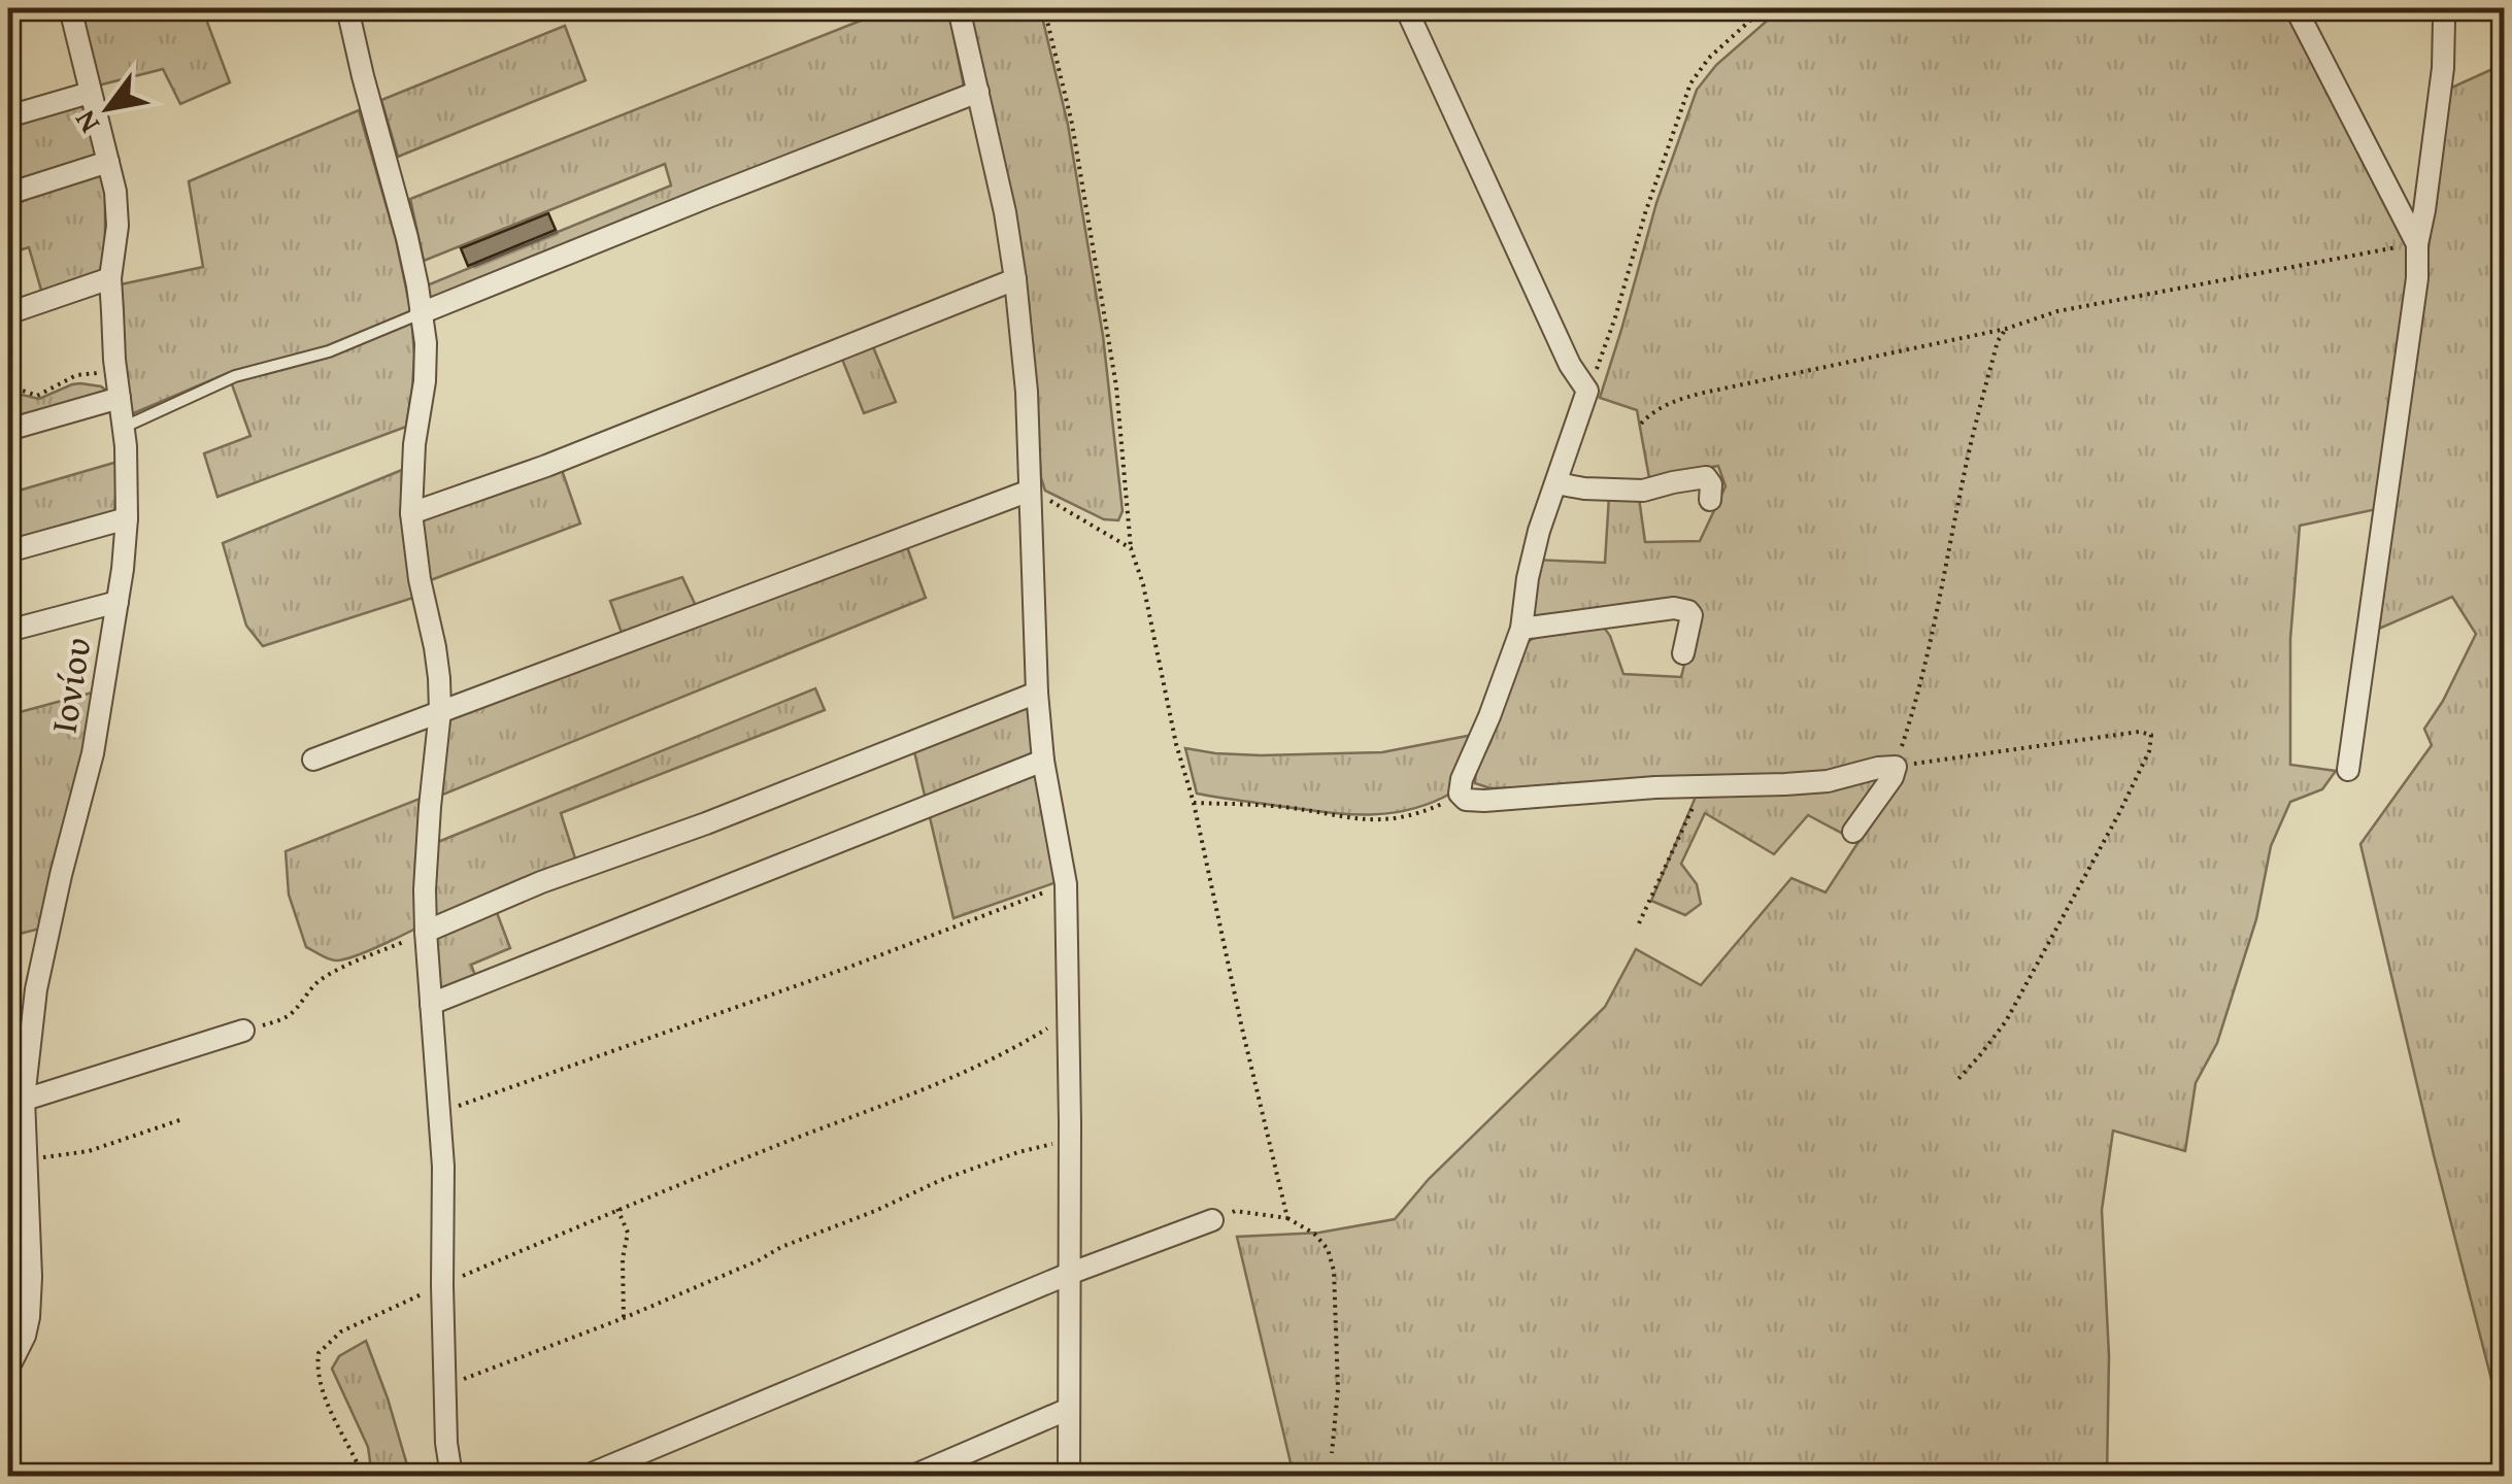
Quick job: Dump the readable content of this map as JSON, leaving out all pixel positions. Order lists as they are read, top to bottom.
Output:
{
  "streets": {
    "street": ["Ιονίου"]
  },
  "north": "bottom left"
}
